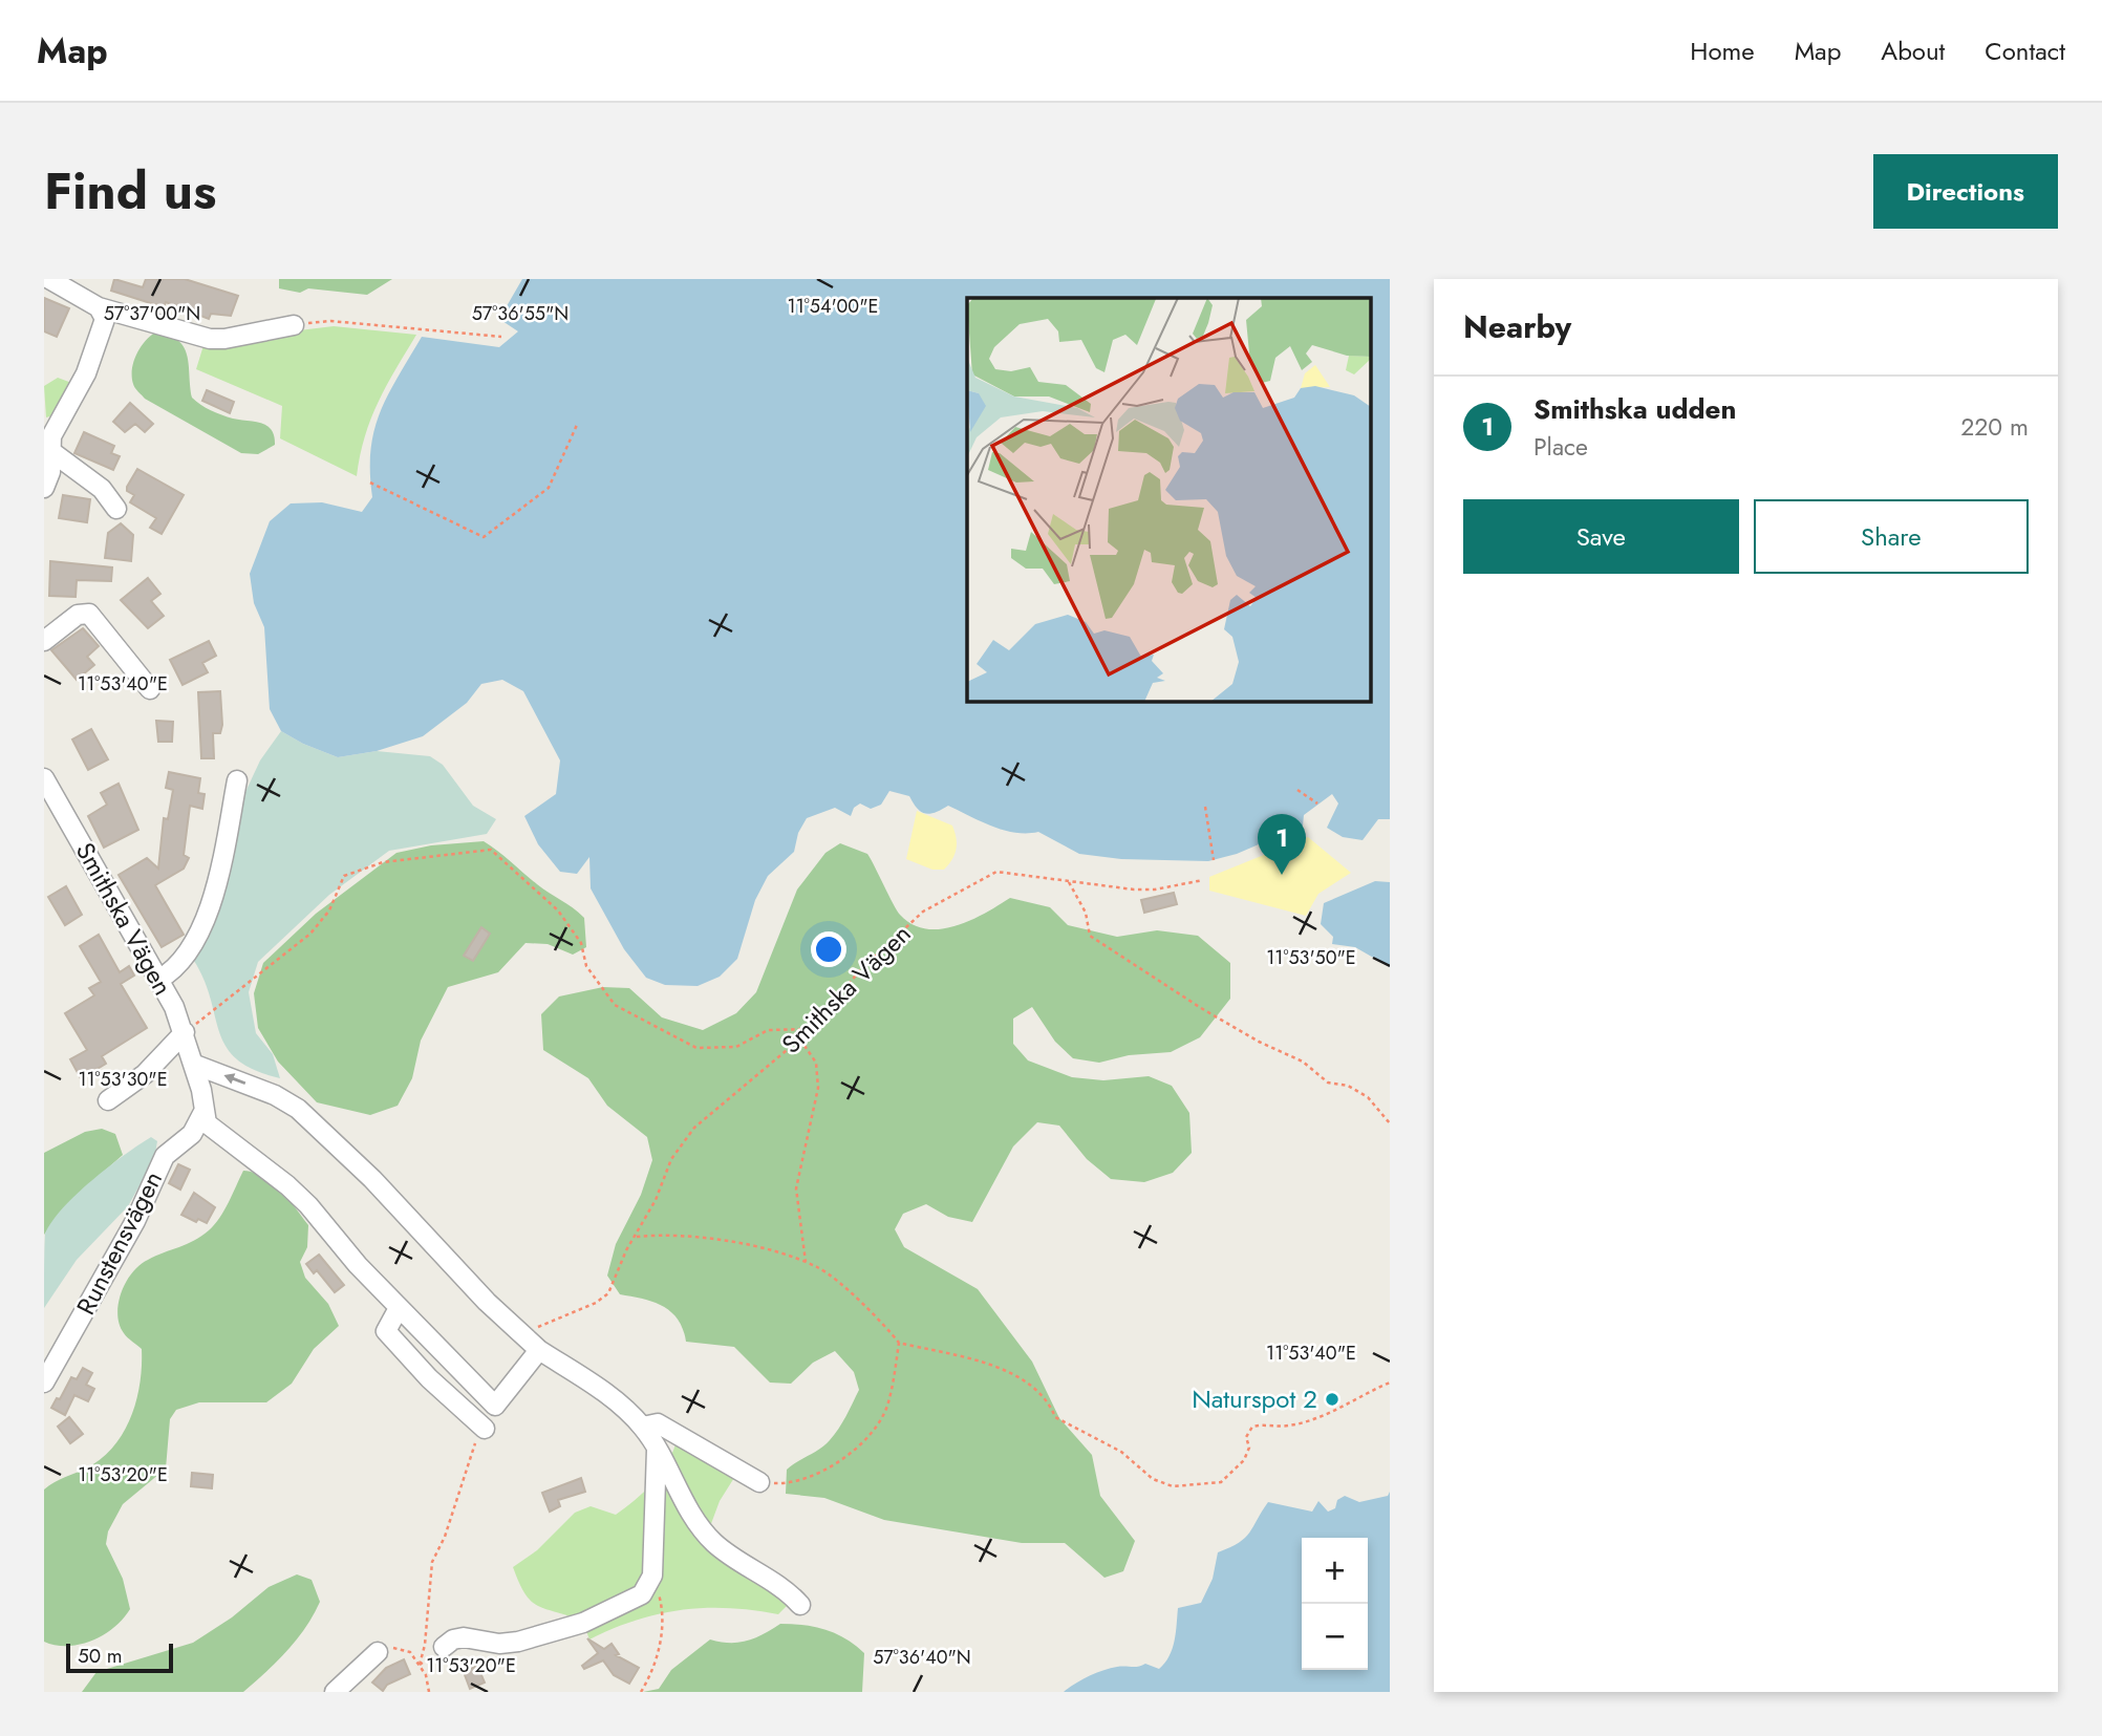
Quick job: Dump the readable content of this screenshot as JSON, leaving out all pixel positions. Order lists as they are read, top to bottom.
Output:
{
  "streets": {
    "street": ["Smithska Vägen", "Runstensvägen"]
  },
  "crossings": [
    ["Smithska Vägen", "Runstensvägen"]
  ],
  "places": ["Naturspot 2"],
  "scale_bar": "50 m",
  "page": {
    "header": "Map",
    "nav": [
      "Home",
      "Map",
      "About",
      "Contact"
    ],
    "title": "Find us",
    "buttons": [
      "Directions",
      ["Save", "Share"]
    ],
    "heading": "Nearby",
    "list": [
      {
        "mark": "1",
        "name": "Smithska udden",
        "note": "Place",
        "value": "220 m"
      }
    ],
    "pins": "1",
    "map_buttons": ["+", "−"],
    "scale": "50 m"
  },
  "coordinates": [
    "11°54'00\"E",
    "57°37'00\"N",
    "57°36'55\"N",
    "11°53'40\"E",
    "11°53'50\"E",
    "11°53'30\"E",
    "11°53'20\"E",
    "57°36'40\"N"
  ]
}
